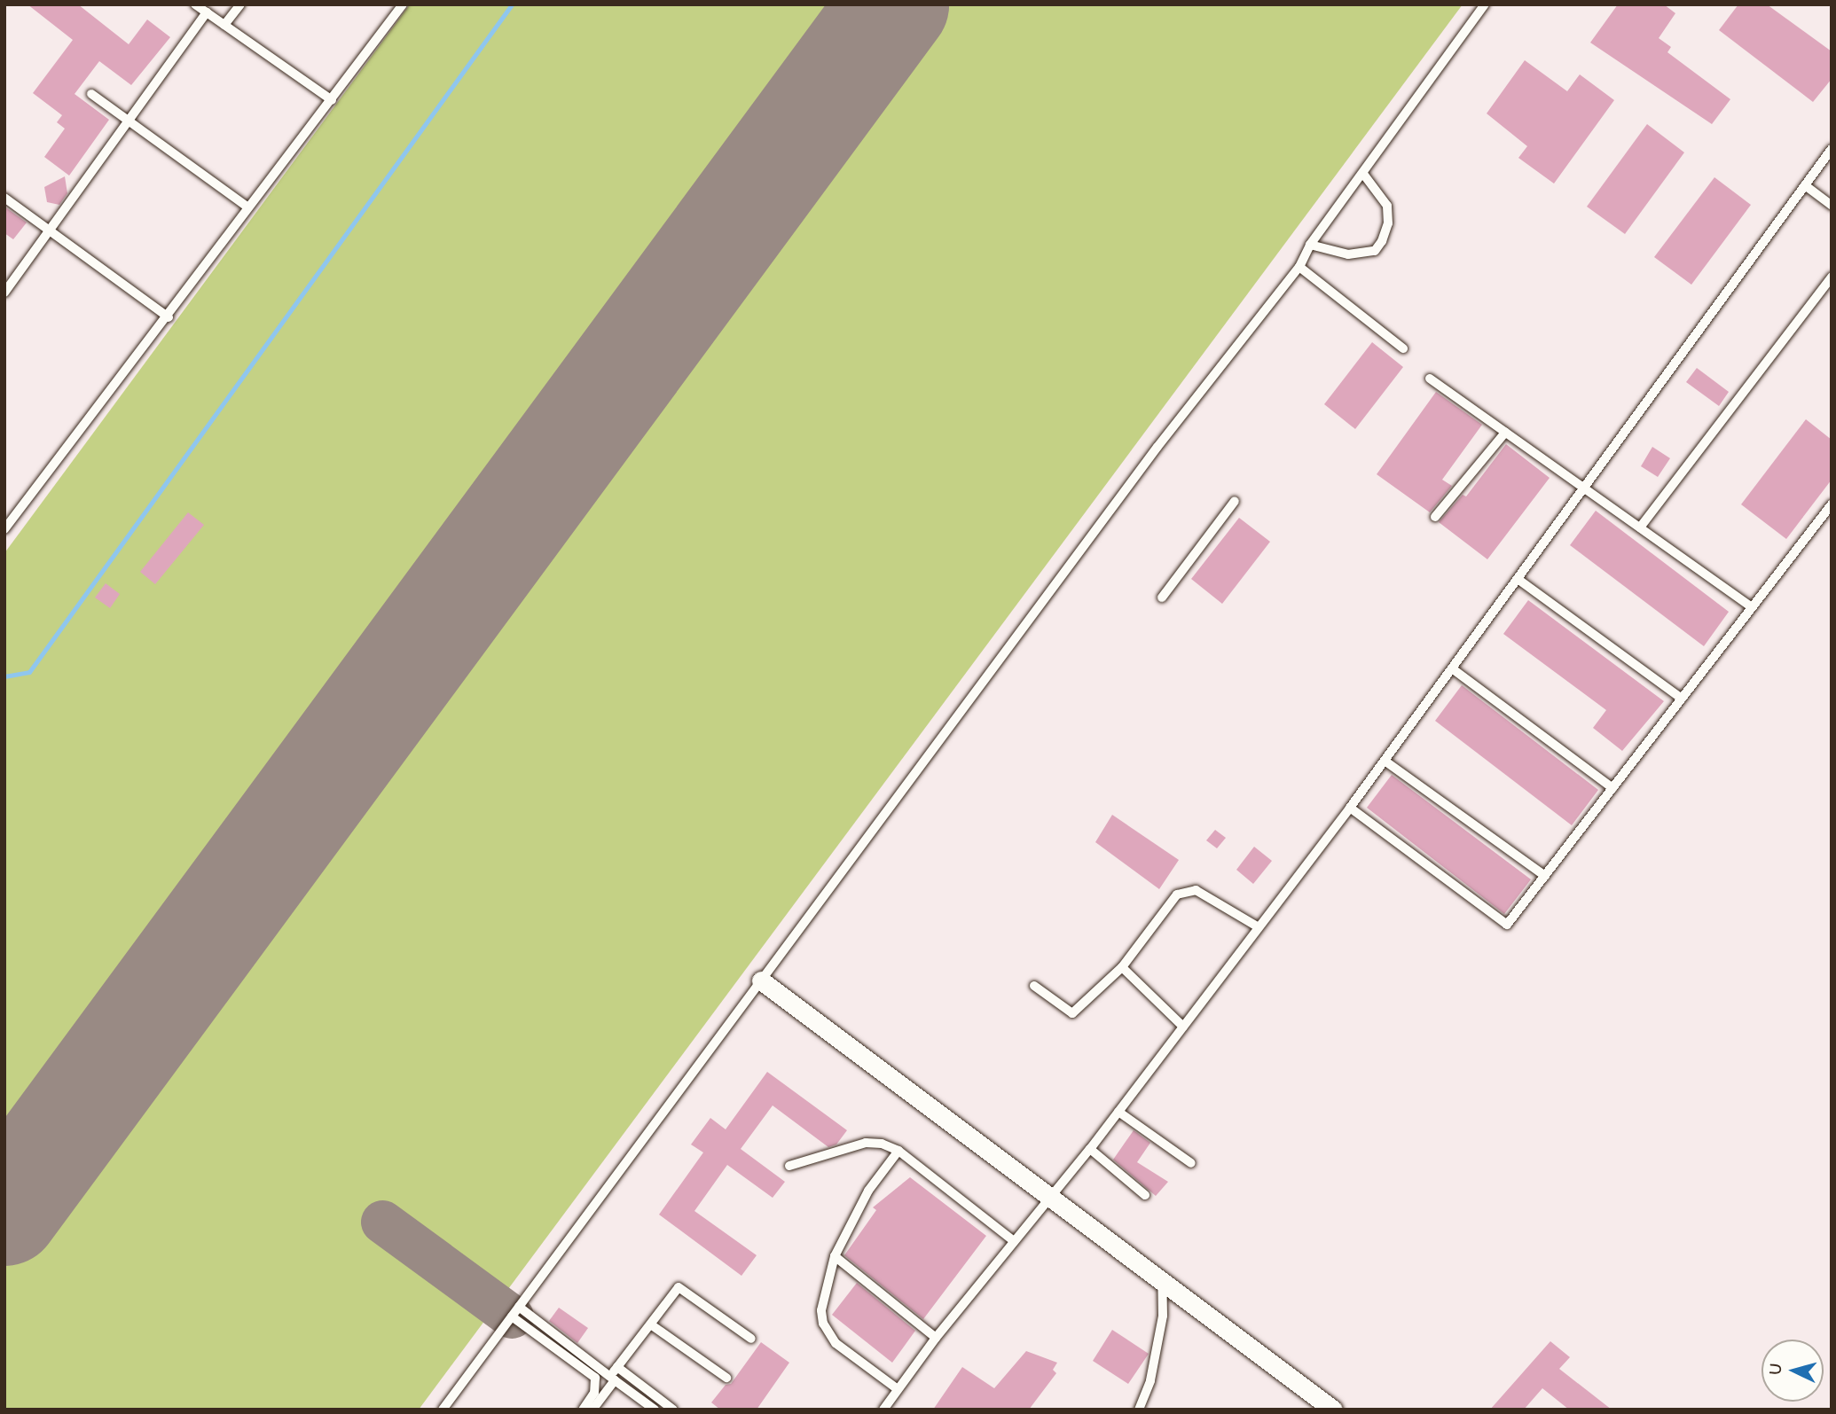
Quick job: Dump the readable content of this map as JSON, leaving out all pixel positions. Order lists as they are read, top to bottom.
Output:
{
  "north": "left"
}
